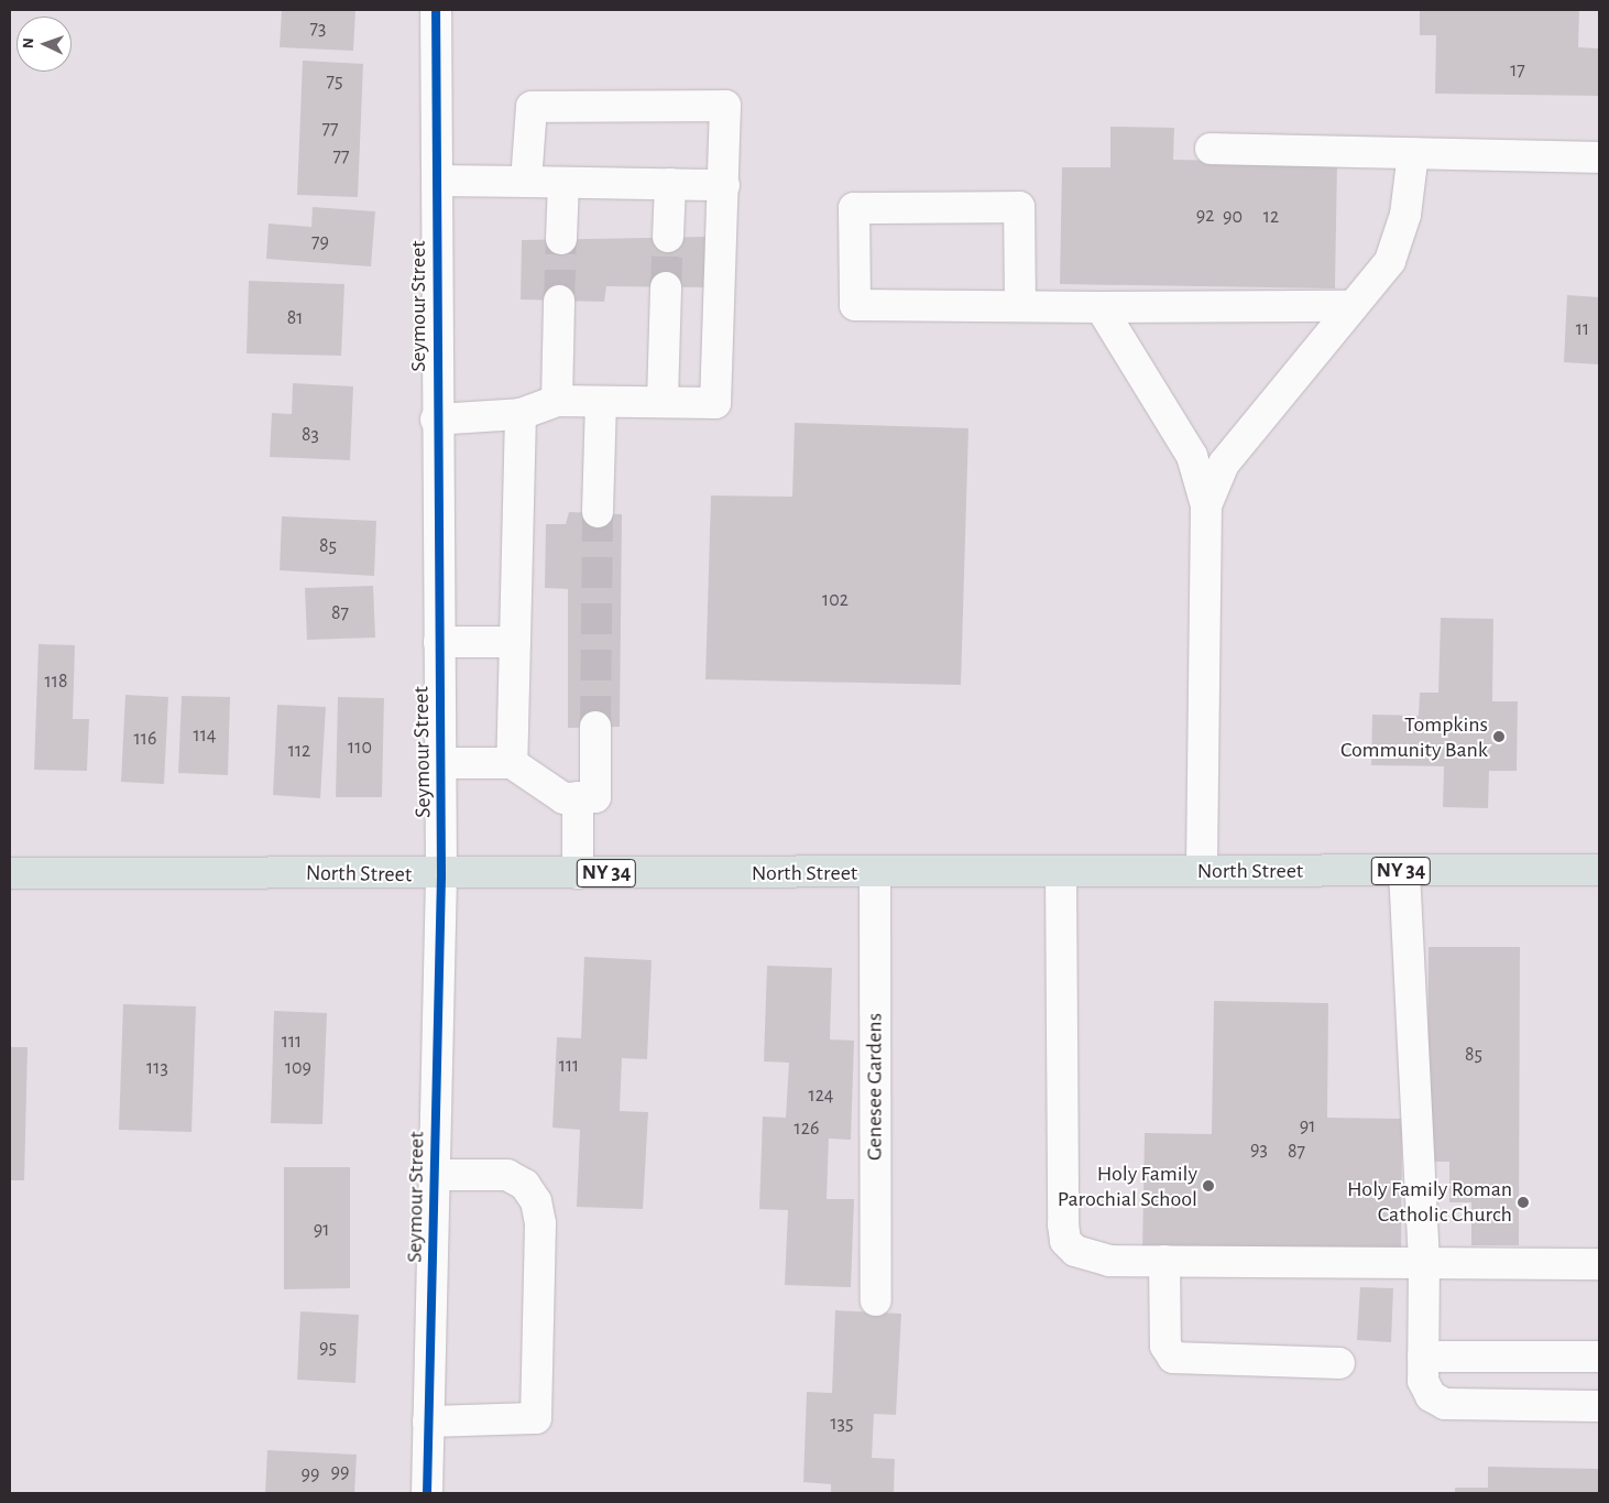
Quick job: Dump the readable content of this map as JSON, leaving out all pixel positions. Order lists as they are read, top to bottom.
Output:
{
  "streets": {
    "main road": ["North Street", "NY 34"],
    "street": ["Seymour Street", "Genesee Gardens"]
  },
  "crossings": [
    ["Seymour Street", "North Street"],
    ["North Street", "Genesee Gardens"]
  ],
  "places": ["Tompkins Community Bank", "Holy Family Parochial School", "Holy Family Roman Catholic Church"],
  "house_numbers": [
    "73",
    "17",
    "75",
    "77",
    "77",
    "92",
    "90",
    "12",
    "79",
    "81",
    "11",
    "83",
    "85",
    "102",
    "87",
    "118",
    "114",
    "116",
    "110",
    "112",
    "111",
    "85",
    "111",
    "113",
    "109",
    "124",
    "91",
    "126",
    "93",
    "87",
    "91",
    "95",
    "135",
    "99",
    "99"
  ],
  "north": "left"
}
